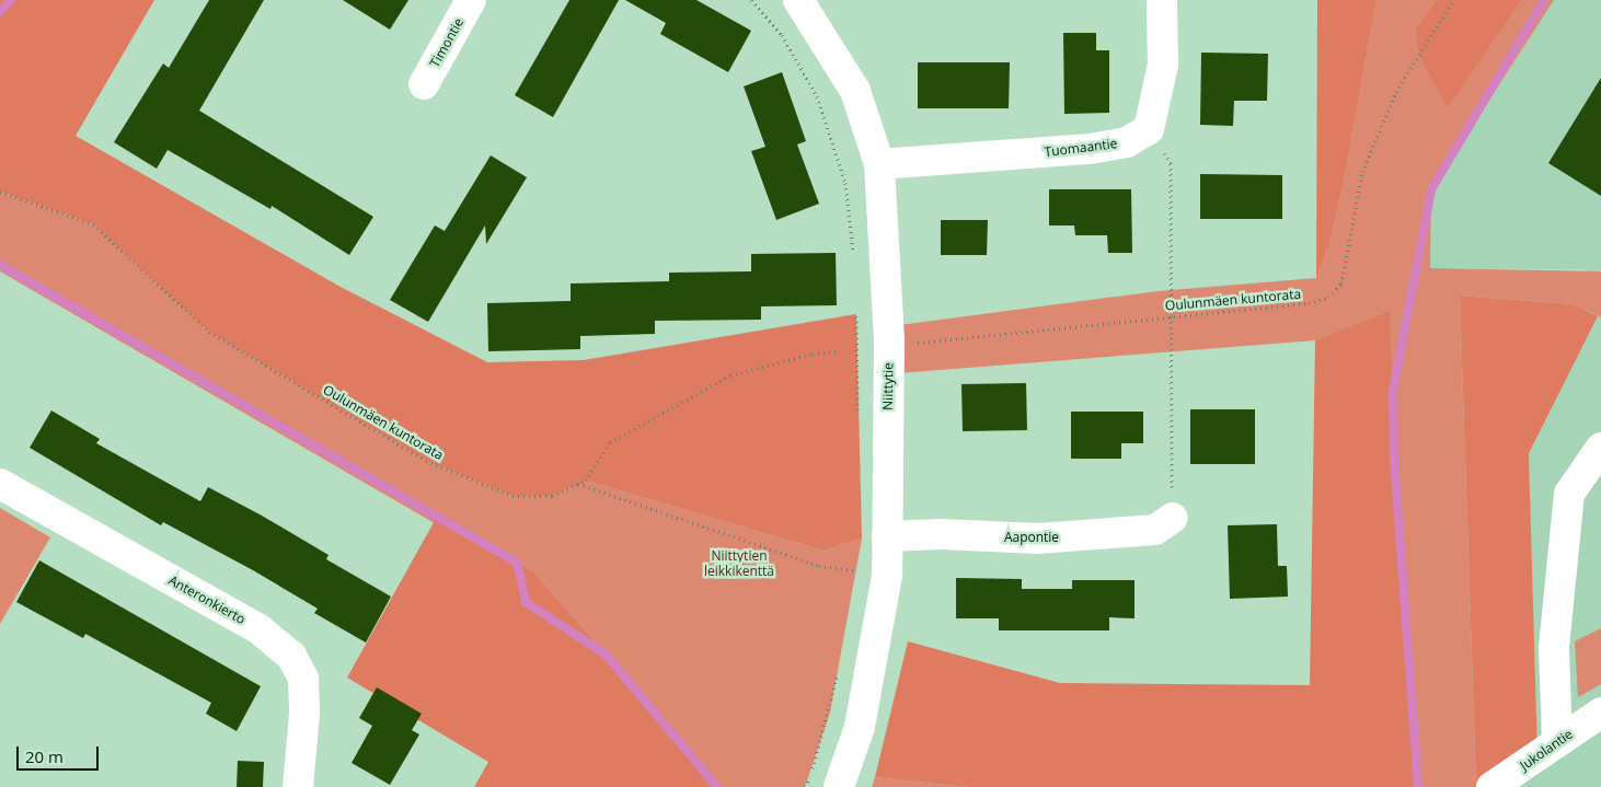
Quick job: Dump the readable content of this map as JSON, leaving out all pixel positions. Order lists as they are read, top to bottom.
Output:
{
  "streets": {
    "street": [
      "Timontie",
      "Tuomaantie",
      "Niittytie",
      "Aapontie",
      "Anteronkierto",
      "Jukolantie"
    ],
    "path": ["Oulunmäen kuntorata"]
  },
  "crossings": [
    ["Tuomaantie", "Niittytie"],
    ["Niittytie", "Aapontie"]
  ],
  "parks": ["Niittytien leikkikenttä"],
  "scale_bar": "20 m"
}
